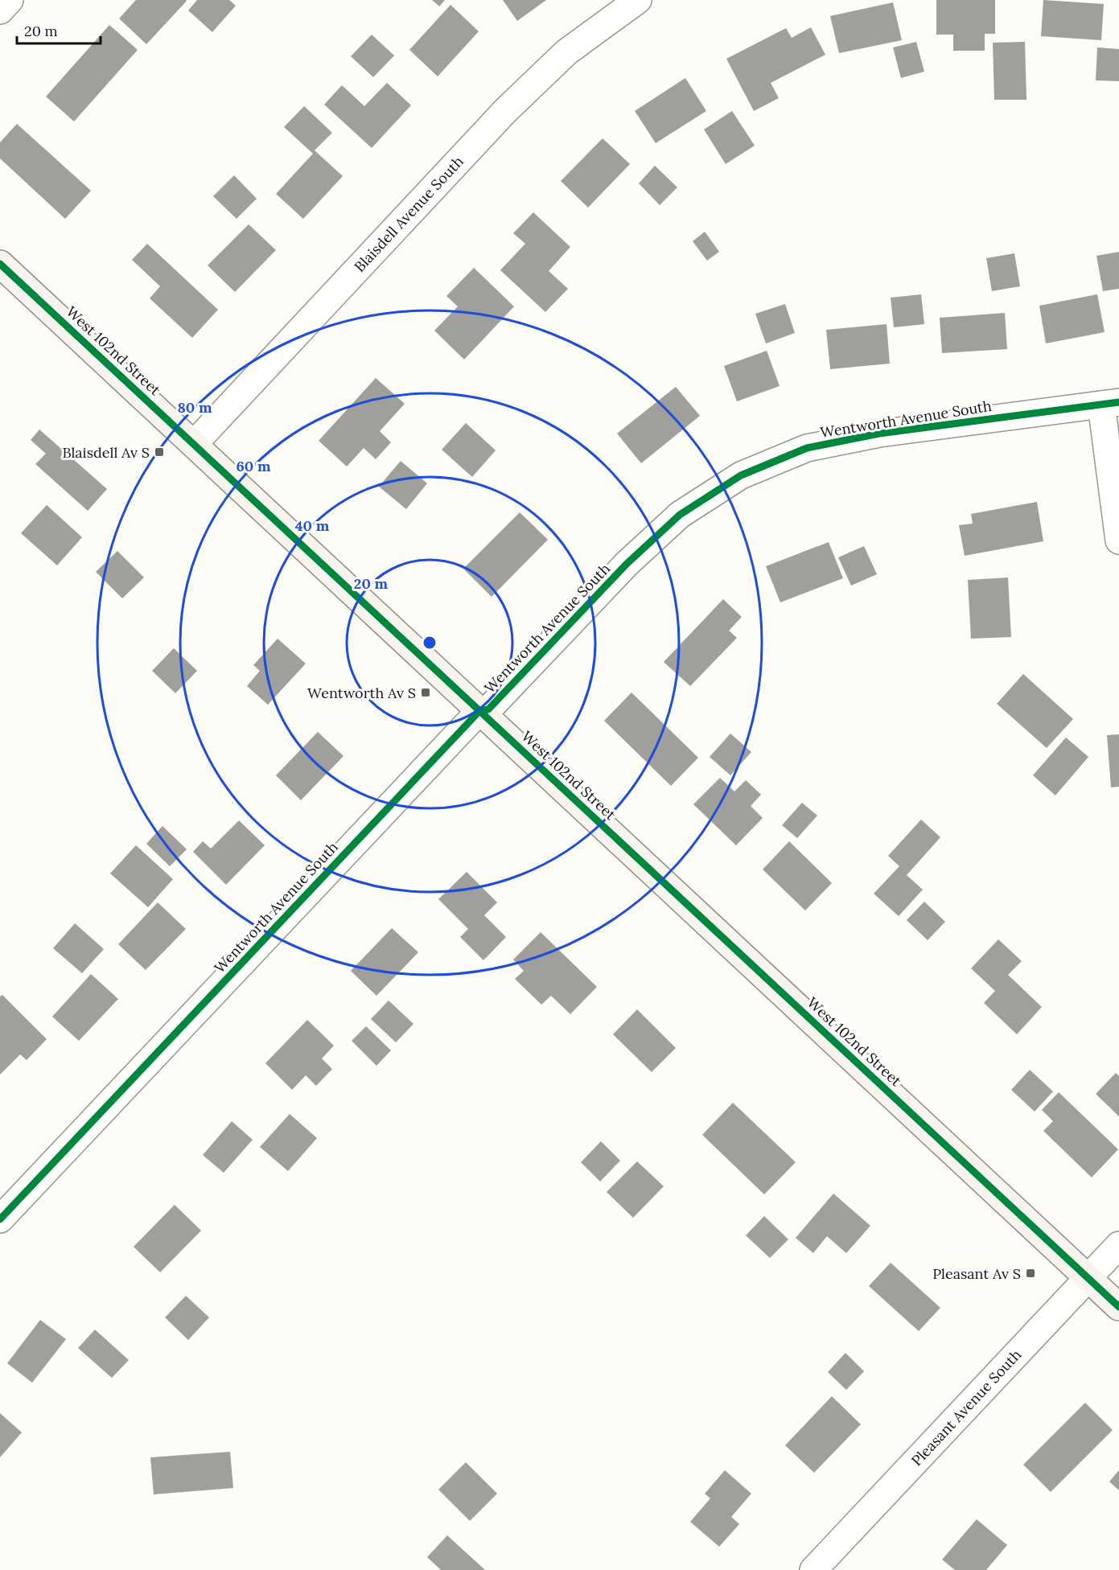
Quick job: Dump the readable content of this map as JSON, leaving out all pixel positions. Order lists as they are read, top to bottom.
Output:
{
  "streets": {
    "street": [
      "Blaisdell Avenue South",
      "West 102nd Street",
      "Wentworth Avenue South",
      "Pleasant Avenue South"
    ]
  },
  "crossings": [
    ["Blaisdell Avenue South", "West 102nd Street"],
    ["West 102nd Street", "Wentworth Avenue South"],
    ["West 102nd Street", "Pleasant Avenue South"]
  ],
  "places": {
    "transit": ["Blaisdell Av S", "Wentworth Av S", "Pleasant Av S"]
  },
  "scale_bar": "20 m",
  "rings": [
    "80 m",
    "60 m",
    "40 m",
    "20 m"
  ]
}
